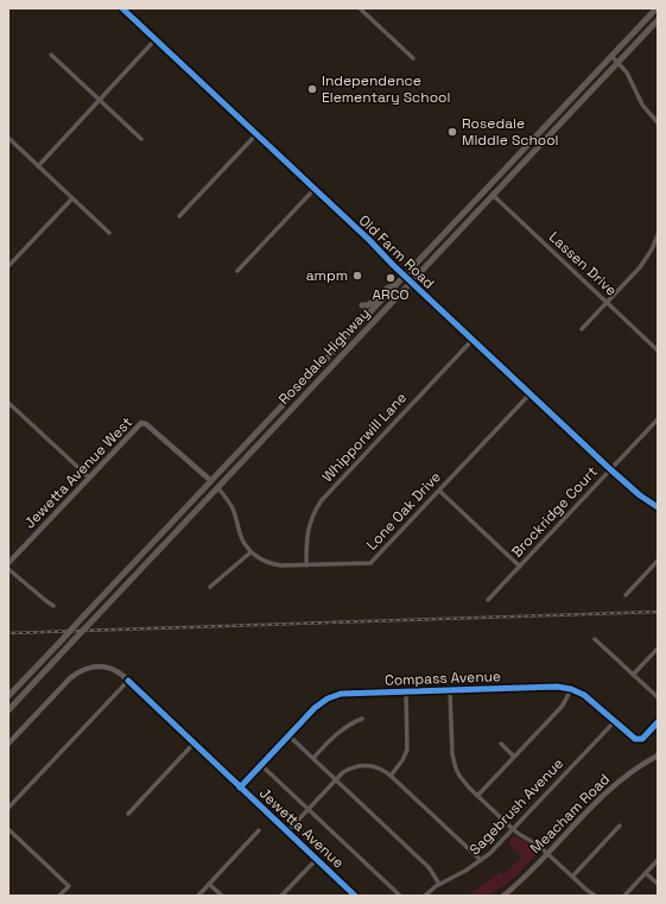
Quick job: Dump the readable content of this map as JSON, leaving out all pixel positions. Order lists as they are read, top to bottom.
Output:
{
  "streets": {
    "main road": ["Rosedale Highway"],
    "street": [
      "Old Farm Road",
      "Lassen Drive",
      "Whipporwill Lane",
      "Jewetta Avenue West",
      "Lone Oak Drive",
      "Brockridge Court",
      "Compass Avenue",
      "Sagebrush Avenue",
      "Meacham Road",
      "Jewetta Avenue"
    ]
  },
  "crossings": [
    ["Old Farm Road", "Rosedale Highway"],
    ["Old Farm Road", "Whipporwill Lane"],
    ["Old Farm Road", "Lone Oak Drive"],
    ["Old Farm Road", "Brockridge Court"],
    ["Lassen Drive", "Rosedale Highway"],
    ["Rosedale Highway", "Jewetta Avenue West"],
    ["Rosedale Highway", "Lone Oak Drive"],
    ["Whipporwill Lane", "Lone Oak Drive"],
    ["Compass Avenue", "Sagebrush Avenue"],
    ["Compass Avenue", "Jewetta Avenue"]
  ],
  "places": [
    "Independence Elementary School",
    "Rosedale Middle School",
    "ampm",
    "ARCO"
  ]
}
